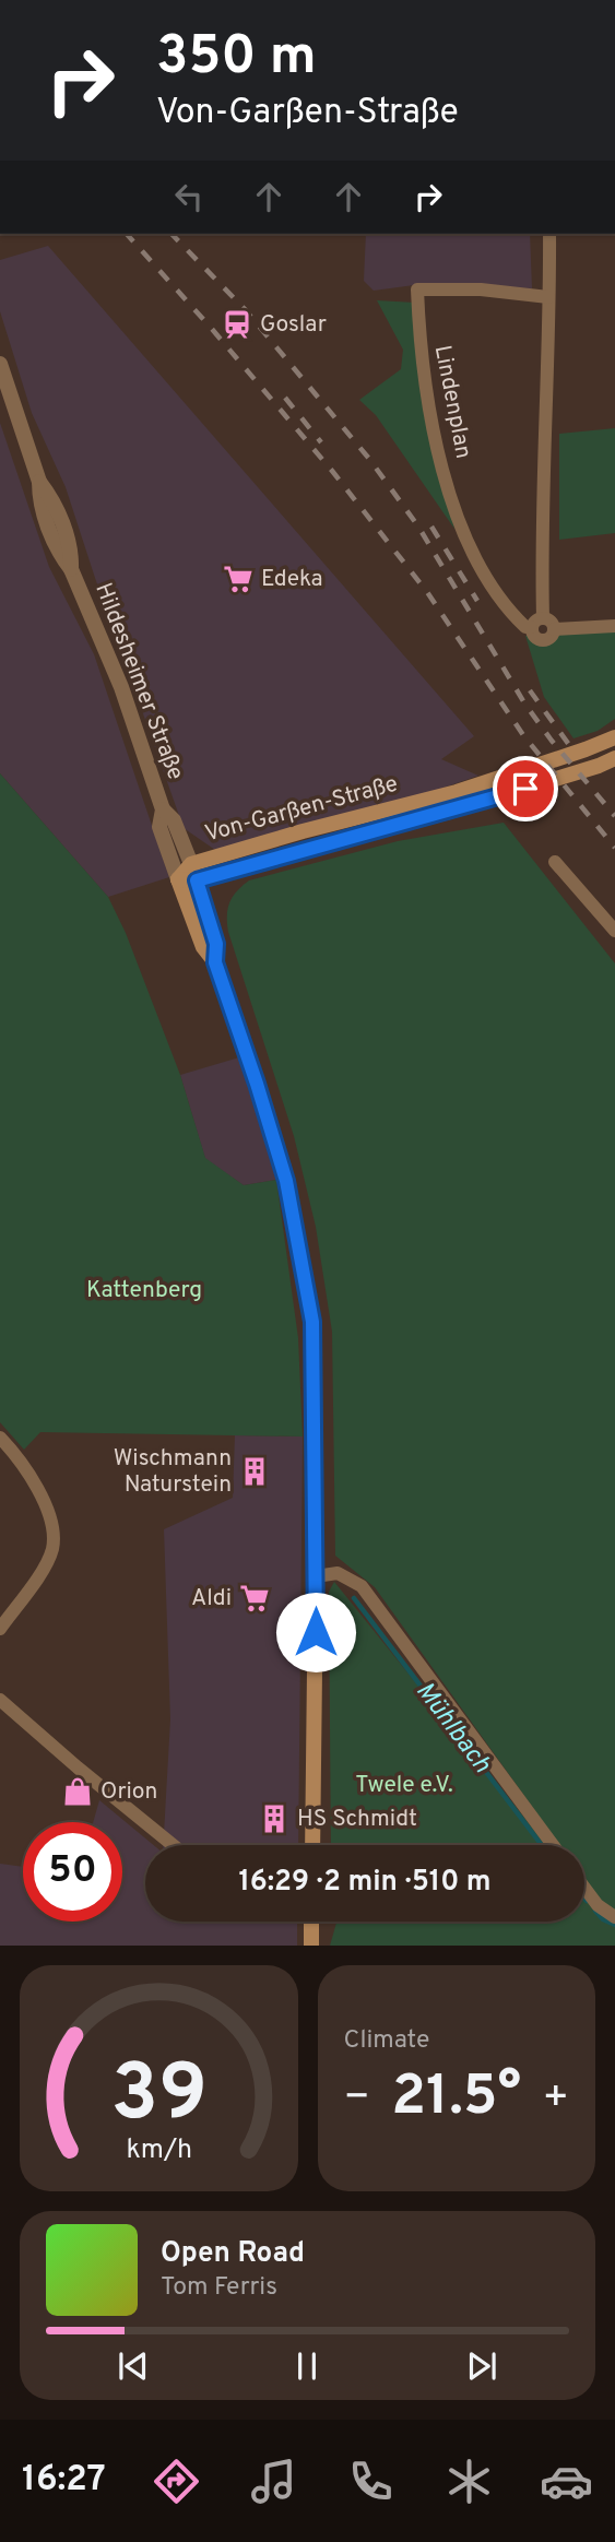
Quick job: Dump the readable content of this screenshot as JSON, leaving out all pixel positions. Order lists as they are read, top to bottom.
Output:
{
  "streets": {
    "main road": ["Hildesheimer Straße", "Von-Garßen-Straße"],
    "street": ["Lindenplan"]
  },
  "crossings": [
    ["Hildesheimer Straße", "Von-Garßen-Straße"]
  ],
  "water": ["Mühlbach"],
  "parks": ["Kattenberg", "Twele e.V."],
  "places": {
    "station": ["Goslar"],
    "supermarket": ["Edeka", "Aldi"],
    "building": ["Wischmann Naturstein", "HS Schmidt"],
    "shop": ["Orion"]
  },
  "page": {
    "turn": ["350 m", "Von-Garßen-Straße"],
    "limit": "50",
    "trip": "16:29 · 2 min · 510 m",
    "tile": "Climate",
    "heat": ["−", "21.5°", "+"],
    "song": ["Open Road", "Tom Ferris"],
    "tabs": "16:27",
    "gauge": ["39", "km/h"]
  }
}
